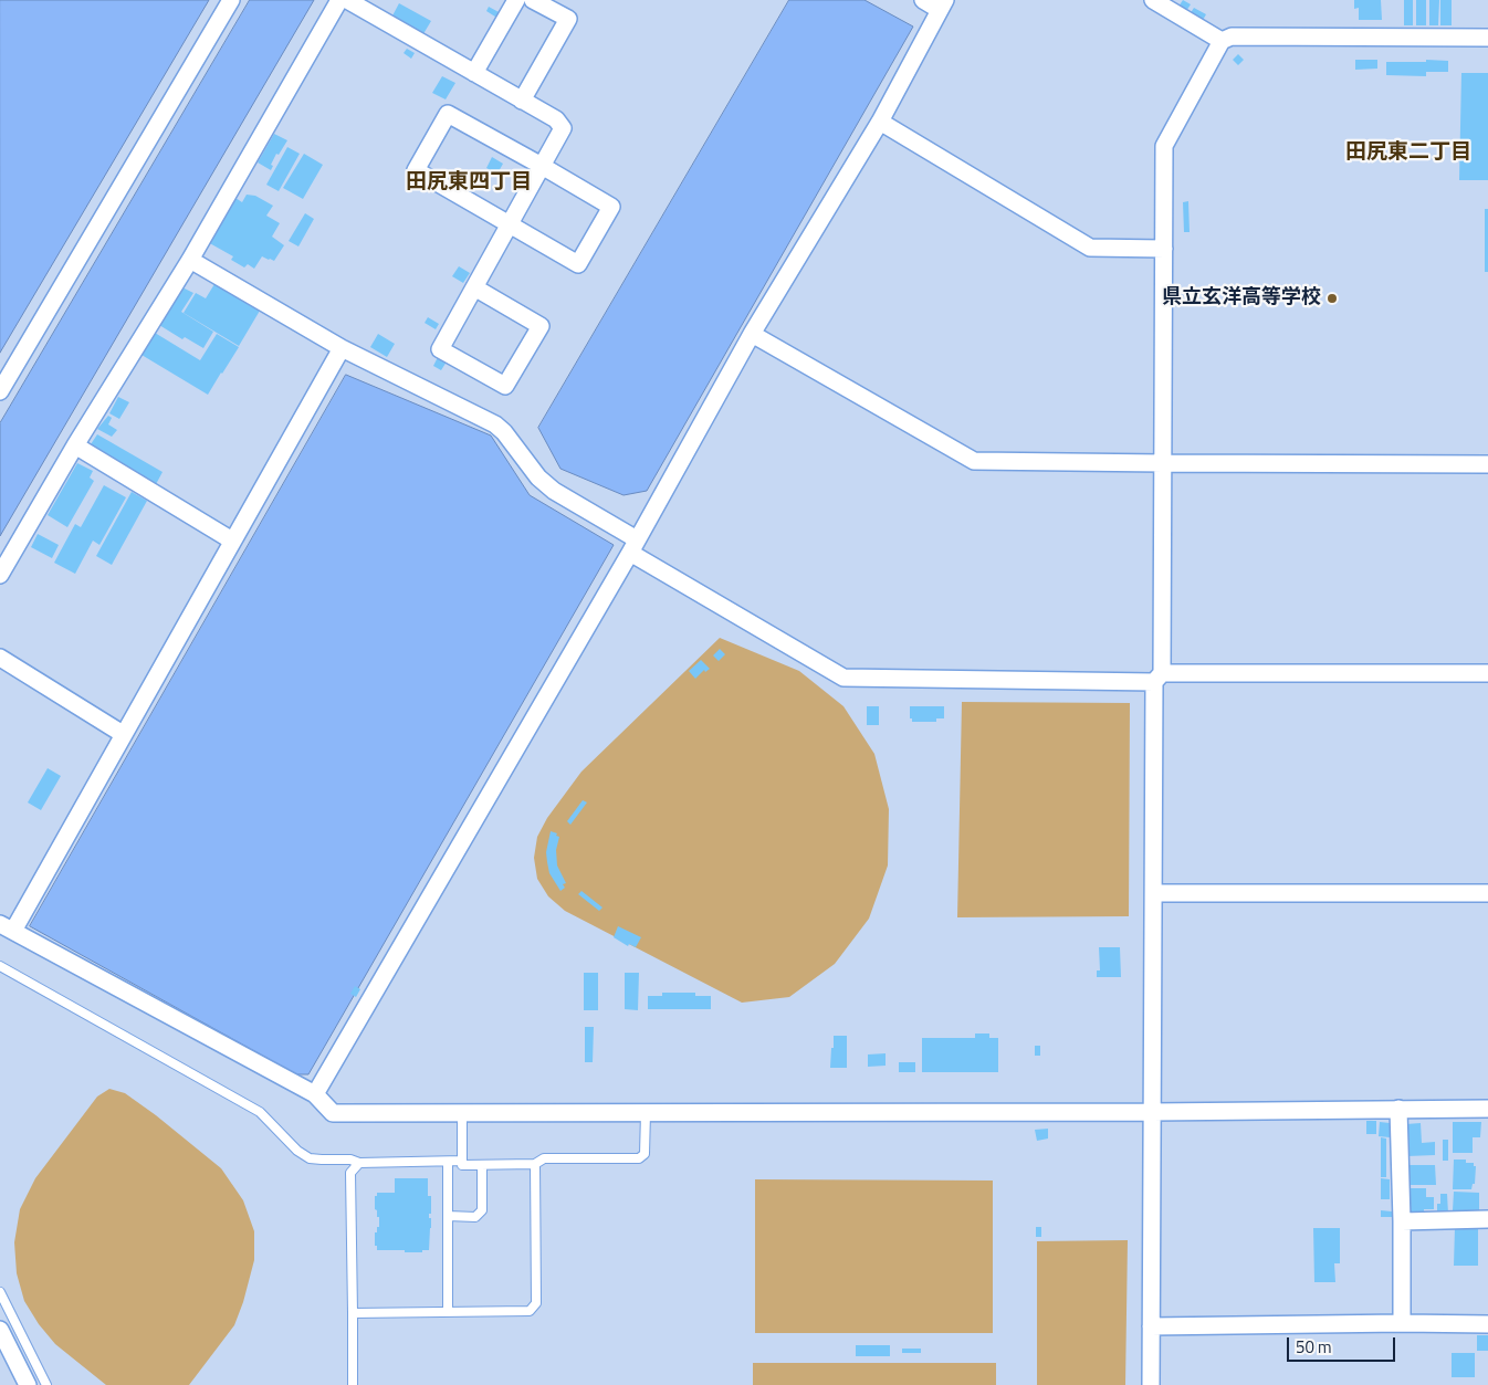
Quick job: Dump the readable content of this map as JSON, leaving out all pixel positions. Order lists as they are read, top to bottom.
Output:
{
  "districts": ["田尻東二丁目", "田尻東四丁目"],
  "places": ["県立玄洋高等学校"],
  "scale_bar": "50 m"
}
